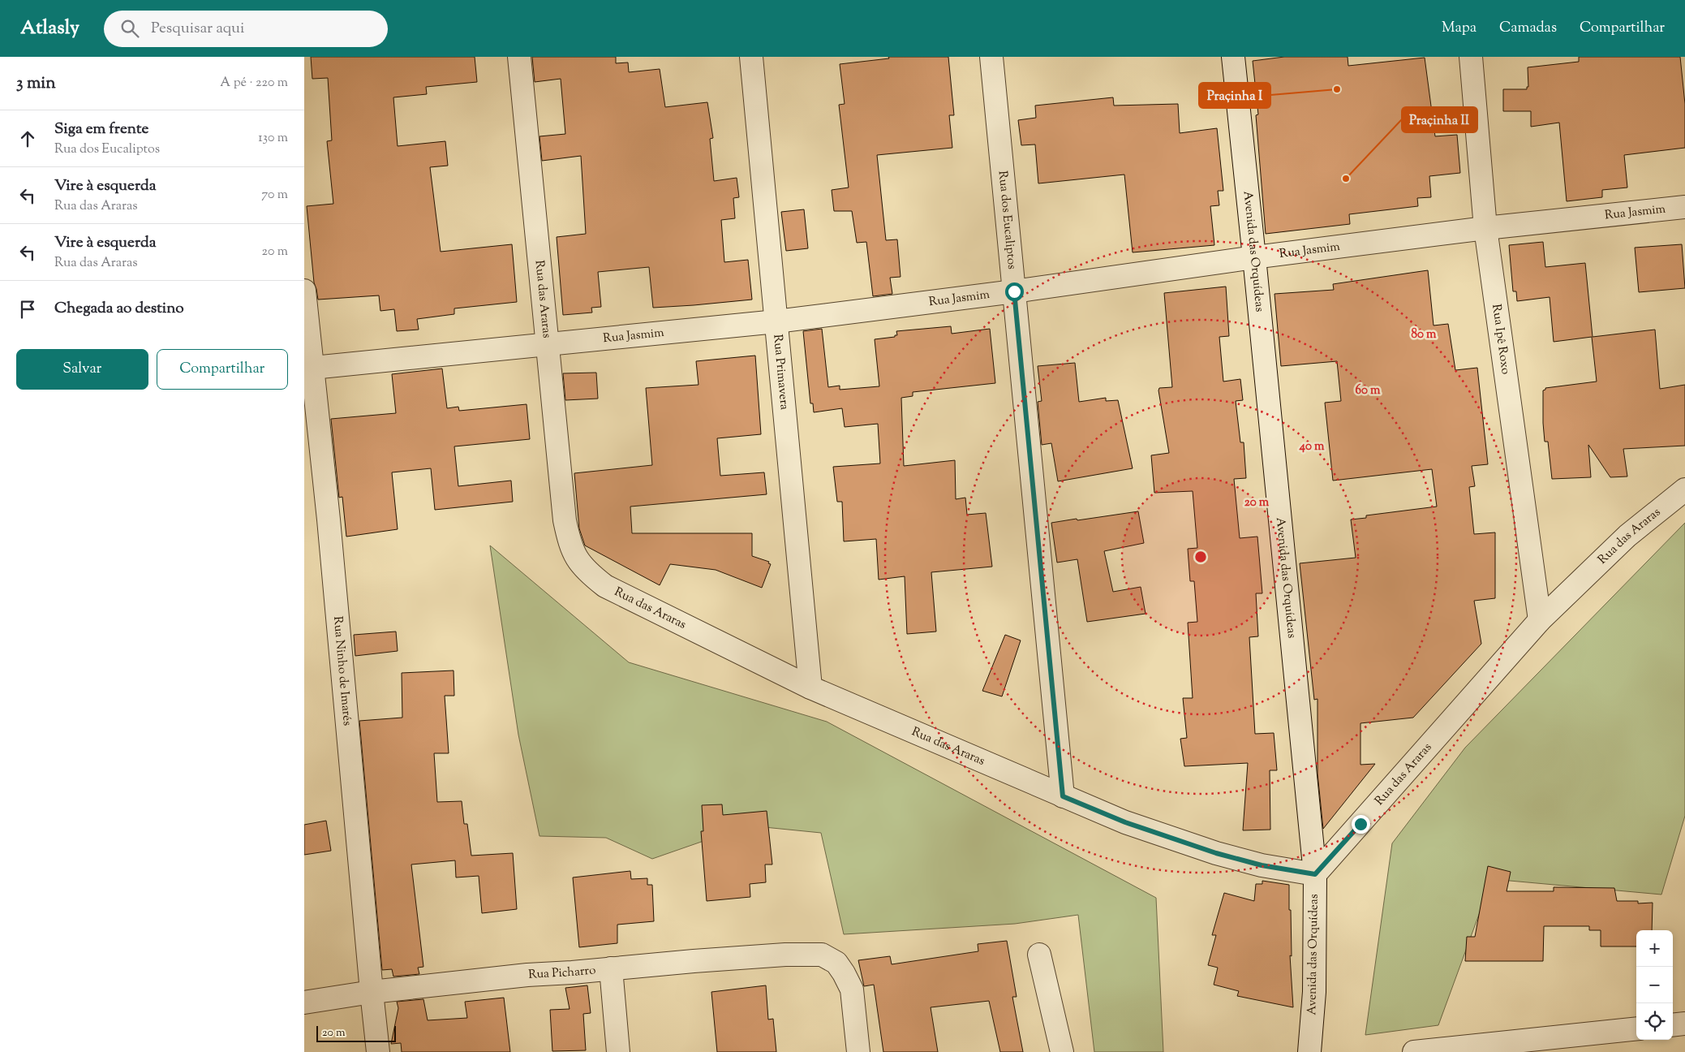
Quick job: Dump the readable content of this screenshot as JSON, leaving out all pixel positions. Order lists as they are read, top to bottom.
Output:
{
  "streets": {
    "street": [
      "Rua Jasmim",
      "Rua dos Eucaliptos",
      "Avenida das Orquídeas",
      "Rua das Araras",
      "Rua Ipê Roxo",
      "Rua Primavera",
      "Rua Ninho de Imarés",
      "Rua Picharro"
    ]
  },
  "crossings": [
    ["Rua Jasmim", "Rua dos Eucaliptos"],
    ["Rua Jasmim", "Avenida das Orquídeas"],
    ["Rua Jasmim", "Rua das Araras"],
    ["Rua Jasmim", "Rua Ipê Roxo"],
    ["Rua Jasmim", "Rua Primavera"],
    ["Rua Jasmim", "Rua Ninho de Imarés"],
    ["Rua dos Eucaliptos", "Rua das Araras"],
    ["Avenida das Orquídeas", "Rua das Araras"],
    ["Rua das Araras", "Rua Ipê Roxo"],
    ["Rua das Araras", "Rua Primavera"],
    ["Rua Ninho de Imarés", "Rua Picharro"]
  ],
  "places": ["Praçinha I", "Praçinha II"],
  "scale_bar": "20 m",
  "page": {
    "header": "Atlasly",
    "search": "Pesquisar aqui",
    "nav": ["Mapa", "Camadas", "Compartilhar"],
    "heading": ["3 min", "A pé · 220 m"],
    "list": [
      ["Siga em frente", "Rua dos Eucaliptos", "130 m"],
      ["Vire à esquerda", "Rua das Araras", "70 m"],
      ["Vire à esquerda", "Rua das Araras", "20 m"],
      "Chegada ao destino"
    ],
    "buttons": ["Salvar", "Compartilhar"],
    "map_buttons": ["+", "−"],
    "scale": "20 m"
  },
  "rings": [
    "80 m",
    "60 m",
    "40 m",
    "20 m"
  ]
}
